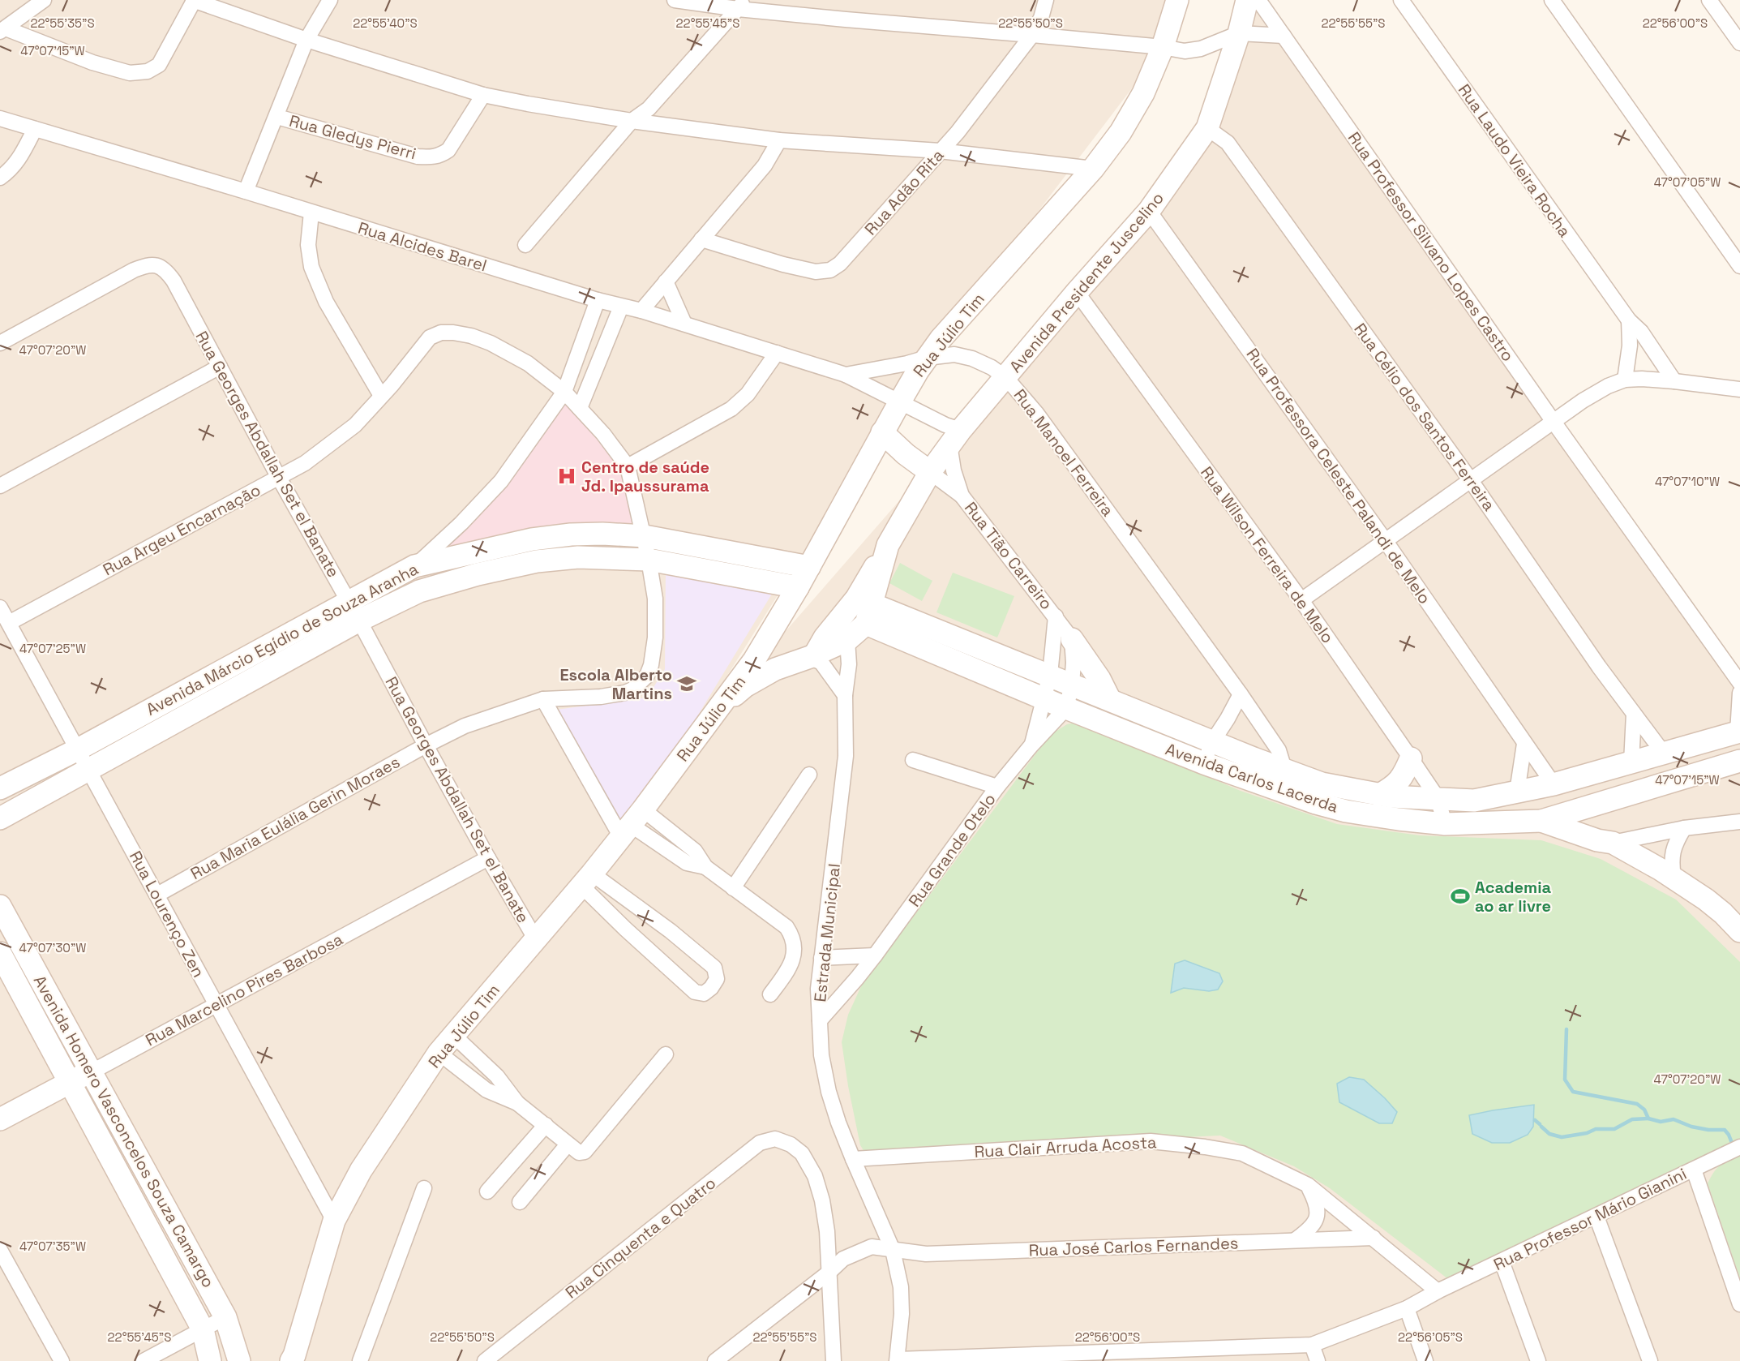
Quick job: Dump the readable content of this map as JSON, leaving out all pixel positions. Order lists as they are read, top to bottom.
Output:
{
  "streets": {
    "main road": [
      "Avenida Presidente Juscelino",
      "Rua Júlio Tim",
      "Avenida Márcio Egídio de Souza Aranha",
      "Avenida Carlos Lacerda",
      "Rua Marcelino Pires Barbosa",
      "Avenida Homero Vasconcelos Souza Camargo"
    ],
    "street": [
      "Rua Gledys Pierri",
      "Rua Laudo Vieira Rocha",
      "Rua Adão Rita",
      "Rua Alcides Barel",
      "Rua Professor Silvano Lopes Castro",
      "Rua Célio dos Santos Ferreira",
      "Rua Manoel Ferreira",
      "Rua Georges Abdallah Set el Banate",
      "Rua Professora Celeste Palandi de Melo",
      "Rua Argeu Encarnação",
      "Rua Wilson Ferreira de Melo",
      "Rua Tião Carreiro",
      "Rua Maria Eulália Gerin Moraes",
      "Rua Grande Otelo",
      "Rua Lourenço Zen",
      "Estrada Municipal",
      "Rua Clair Arruda Acosta",
      "Rua Professor Mário Gianini",
      "Rua Cinquenta e Quatro",
      "Rua José Carlos Fernandes"
    ]
  },
  "crossings": [
    ["Rua Alcides Barel", "Avenida Presidente Juscelino"],
    ["Rua Alcides Barel", "Rua Júlio Tim"],
    ["Rua Alcides Barel", "Rua Manoel Ferreira"],
    ["Rua Alcides Barel", "Rua Tião Carreiro"],
    ["Avenida Presidente Juscelino", "Rua Célio dos Santos Ferreira"],
    ["Avenida Presidente Juscelino", "Rua Manoel Ferreira"],
    ["Avenida Presidente Juscelino", "Rua Professora Celeste Palandi de Melo"],
    ["Avenida Presidente Juscelino", "Rua Wilson Ferreira de Melo"],
    ["Avenida Presidente Juscelino", "Rua Tião Carreiro"],
    ["Avenida Presidente Juscelino", "Avenida Carlos Lacerda"],
    ["Rua Júlio Tim", "Rua Georges Abdallah Set el Banate"],
    ["Rua Júlio Tim", "Avenida Márcio Egídio de Souza Aranha"],
    ["Rua Júlio Tim", "Rua Lourenço Zen"],
    ["Rua Célio dos Santos Ferreira", "Avenida Carlos Lacerda"],
    ["Rua Manoel Ferreira", "Avenida Carlos Lacerda"],
    ["Rua Georges Abdallah Set el Banate", "Rua Argeu Encarnação"],
    ["Rua Georges Abdallah Set el Banate", "Avenida Márcio Egídio de Souza Aranha"],
    ["Rua Georges Abdallah Set el Banate", "Rua Maria Eulália Gerin Moraes"],
    ["Rua Georges Abdallah Set el Banate", "Rua Marcelino Pires Barbosa"],
    ["Rua Professora Celeste Palandi de Melo", "Avenida Carlos Lacerda"],
    ["Rua Argeu Encarnação", "Rua Lourenço Zen"],
    ["Rua Wilson Ferreira de Melo", "Avenida Carlos Lacerda"],
    ["Rua Tião Carreiro", "Avenida Carlos Lacerda"],
    ["Rua Tião Carreiro", "Rua Grande Otelo"],
    ["Avenida Márcio Egídio de Souza Aranha", "Rua Maria Eulália Gerin Moraes"],
    ["Avenida Márcio Egídio de Souza Aranha", "Rua Lourenço Zen"],
    ["Avenida Carlos Lacerda", "Rua Grande Otelo"],
    ["Rua Maria Eulália Gerin Moraes", "Rua Lourenço Zen"],
    ["Rua Grande Otelo", "Estrada Municipal"],
    ["Rua Lourenço Zen", "Rua Marcelino Pires Barbosa"],
    ["Estrada Municipal", "Rua Clair Arruda Acosta"],
    ["Estrada Municipal", "Rua Professor Mário Gianini"],
    ["Estrada Municipal", "Rua José Carlos Fernandes"],
    ["Rua Marcelino Pires Barbosa", "Avenida Homero Vasconcelos Souza Camargo"],
    ["Rua Clair Arruda Acosta", "Rua Professor Mário Gianini"],
    ["Rua Clair Arruda Acosta", "Rua José Carlos Fernandes"],
    ["Rua Cinquenta e Quatro", "Rua José Carlos Fernandes"]
  ],
  "places": {
    "hospital": ["Centro de saúde Jd. Ipaussurama"],
    "school or university": ["Escola Alberto Martins"],
    "sports": ["Academia ao ar livre"]
  },
  "coordinates": [
    "22°55'35\"S",
    "22°55'40\"S",
    "22°55'45\"S",
    "22°55'50\"S",
    "22°55'55\"S",
    "22°56'00\"S",
    "47°07'15\"W",
    "47°07'05\"W",
    "47°07'20\"W",
    "47°07'10\"W",
    "47°07'25\"W",
    "47°07'30\"W",
    "47°07'35\"W",
    "22°56'05\"S"
  ]
}
